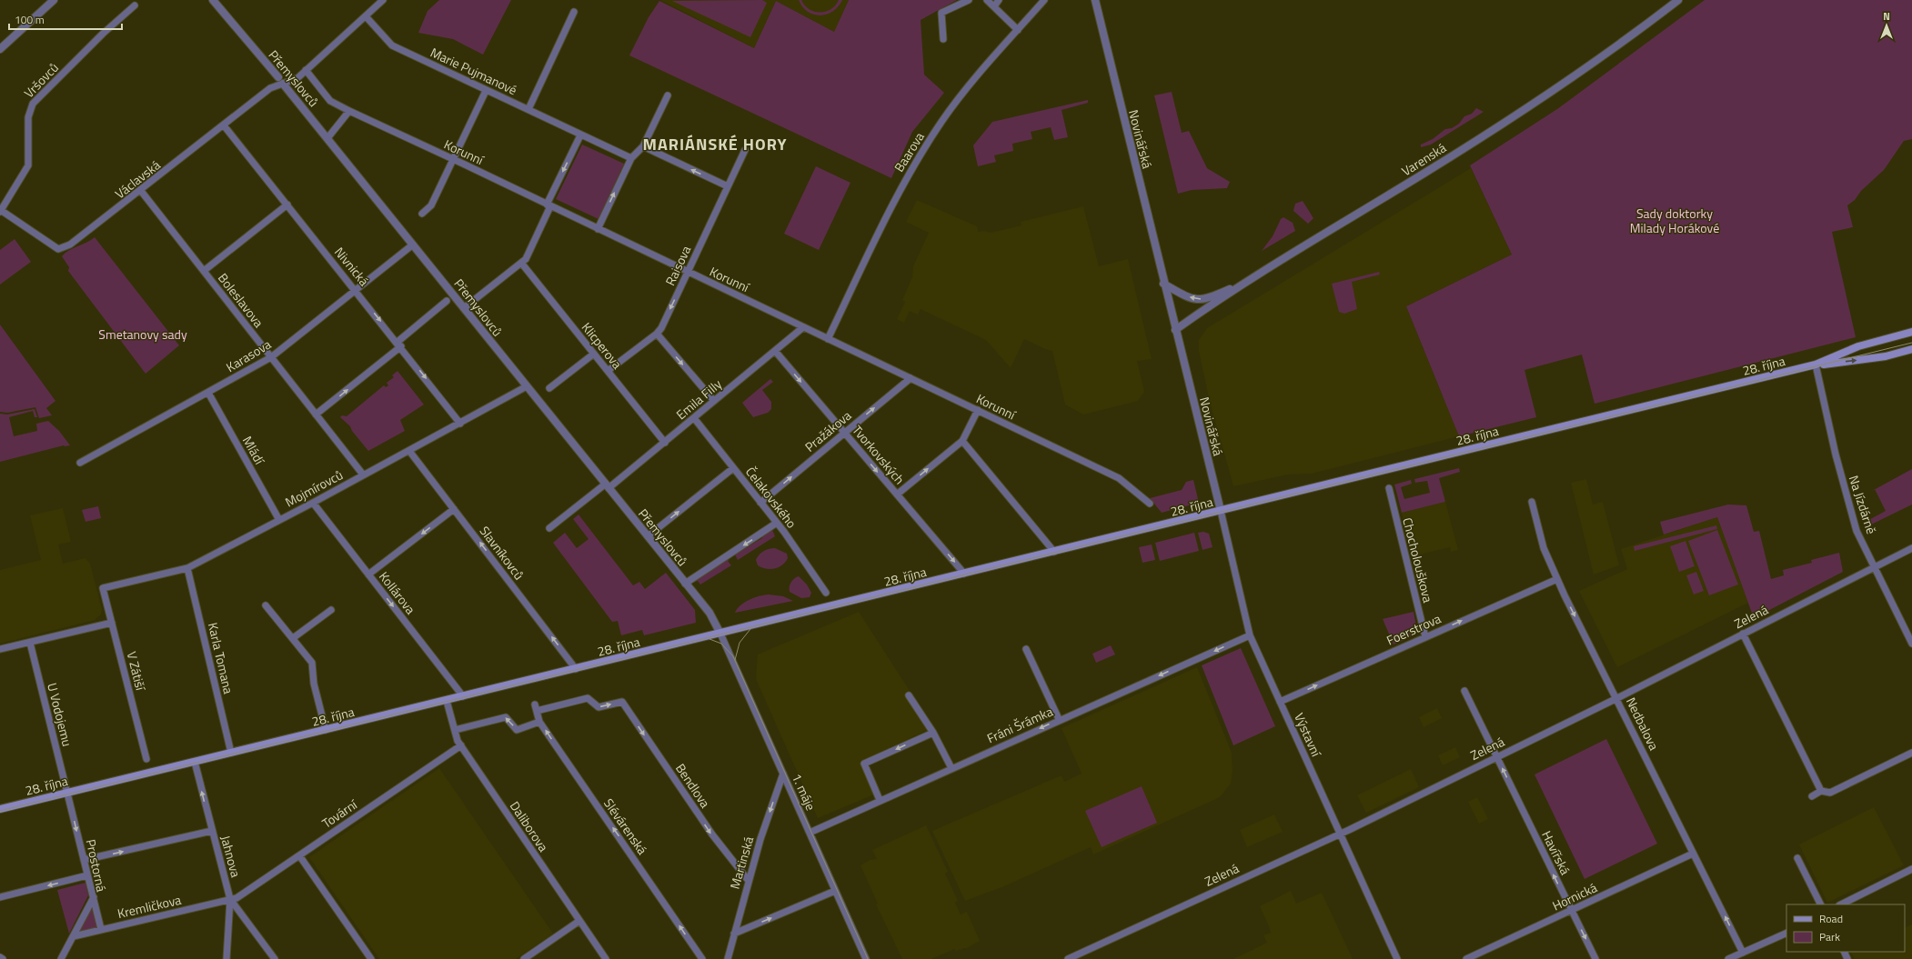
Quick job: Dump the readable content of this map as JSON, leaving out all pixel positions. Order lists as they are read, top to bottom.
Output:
{
  "streets": {
    "main road": ["28. října"],
    "street": [
      "Marie Pujmanové",
      "Přemyslovců",
      "Vršovců",
      "Novinářská",
      "Korunní",
      "Baarova",
      "Varenská",
      "Václavská",
      "Raisova",
      "Nivnická",
      "Boleslavova",
      "Klicperova",
      "Karasova",
      "Emila Filly",
      "Pražákova",
      "Mládí",
      "Tvorkovských",
      "Mojmírovců",
      "Čelakovského",
      "Na Jízdárně",
      "Slavníkovců",
      "Chocholouškova",
      "Kollárova",
      "Zelená",
      "Foerstrova",
      "Karla Tomana",
      "V Zátiší",
      "U Vodojemu",
      "Nedbalova",
      "Fráni Šrámka",
      "Výstavní",
      "Bendlova",
      "1. máje",
      "Tovární",
      "Daliborova",
      "Slévárenská",
      "Havířská",
      "Jahnova",
      "Martinská",
      "Prostorná",
      "Hornická",
      "Kremličkova"
    ]
  },
  "crossings": [
    ["Marie Pujmanové", "Václavská"],
    ["Přemyslovců", "Václavská"],
    ["Přemyslovců", "Karasova"],
    ["Přemyslovců", "28. října"],
    ["Přemyslovců", "Emila Filly"],
    ["Přemyslovců", "Mojmírovců"],
    ["Přemyslovců", "1. máje"],
    ["Vršovců", "Václavská"],
    ["Novinářská", "Varenská"],
    ["Novinářská", "28. října"],
    ["Novinářská", "Výstavní"],
    ["Korunní", "Baarova"],
    ["Korunní", "Václavská"],
    ["Korunní", "Raisova"],
    ["Korunní", "Emila Filly"],
    ["Korunní", "Pražákova"],
    ["Václavská", "Nivnická"],
    ["Václavská", "Boleslavova"],
    ["Raisova", "Klicperova"],
    ["Nivnická", "Karasova"],
    ["Nivnická", "Mojmírovců"],
    ["Boleslavova", "Karasova"],
    ["Boleslavova", "Mojmírovců"],
    ["Klicperova", "Emila Filly"],
    ["Karasova", "Mládí"],
    ["28. října", "Tvorkovských"],
    ["28. října", "Na Jízdárně"],
    ["28. října", "Slavníkovců"],
    ["28. října", "Kollárova"],
    ["28. října", "Karla Tomana"],
    ["28. října", "U Vodojemu"],
    ["28. října", "Výstavní"],
    ["28. října", "1. máje"],
    ["28. října", "Daliborova"],
    ["28. října", "Jahnova"],
    ["28. října", "Prostorná"],
    ["Emila Filly", "Tvorkovských"],
    ["Emila Filly", "Čelakovského"],
    ["Pražákova", "Tvorkovských"],
    ["Pražákova", "Čelakovského"],
    ["Mládí", "Mojmírovců"],
    ["Mojmírovců", "Slavníkovců"],
    ["Mojmírovců", "Kollárova"],
    ["Mojmírovců", "Karla Tomana"],
    ["Mojmírovců", "V Zátiší"],
    ["Na Jízdárně", "Zelená"],
    ["Chocholouškova", "Foerstrova"],
    ["Zelená", "Nedbalova"],
    ["Zelená", "Výstavní"],
    ["Zelená", "Havířská"],
    ["Foerstrova", "Nedbalova"],
    ["Foerstrova", "Výstavní"],
    ["U Vodojemu", "Prostorná"],
    ["Nedbalova", "Hornická"],
    ["Fráni Šrámka", "Výstavní"],
    ["Fráni Šrámka", "1. máje"],
    ["Bendlova", "Slévárenská"],
    ["Bendlova", "Martinská"],
    ["1. máje", "Martinská"],
    ["Tovární", "Daliborova"],
    ["Tovární", "Jahnova"],
    ["Tovární", "Kremličkova"],
    ["Havířská", "Hornická"],
    ["Jahnova", "Kremličkova"],
    ["Prostorná", "Kremličkova"]
  ],
  "one_way": [
    "Nivnická",
    "Pražákova",
    "Tvorkovských",
    "Slavníkovců",
    "Kollárova",
    "Foerstrova",
    "Fráni Šrámka",
    "Bendlova",
    "Jahnova",
    "Martinská",
    "Prostorná"
  ],
  "districts": ["MARIÁNSKÉ HORY"],
  "parks": ["Sady doktorky Milady Horákové", "Smetanovy sady"],
  "legend": ["Road", "Park"],
  "scale_bar": "100 m",
  "north": "top"
}
